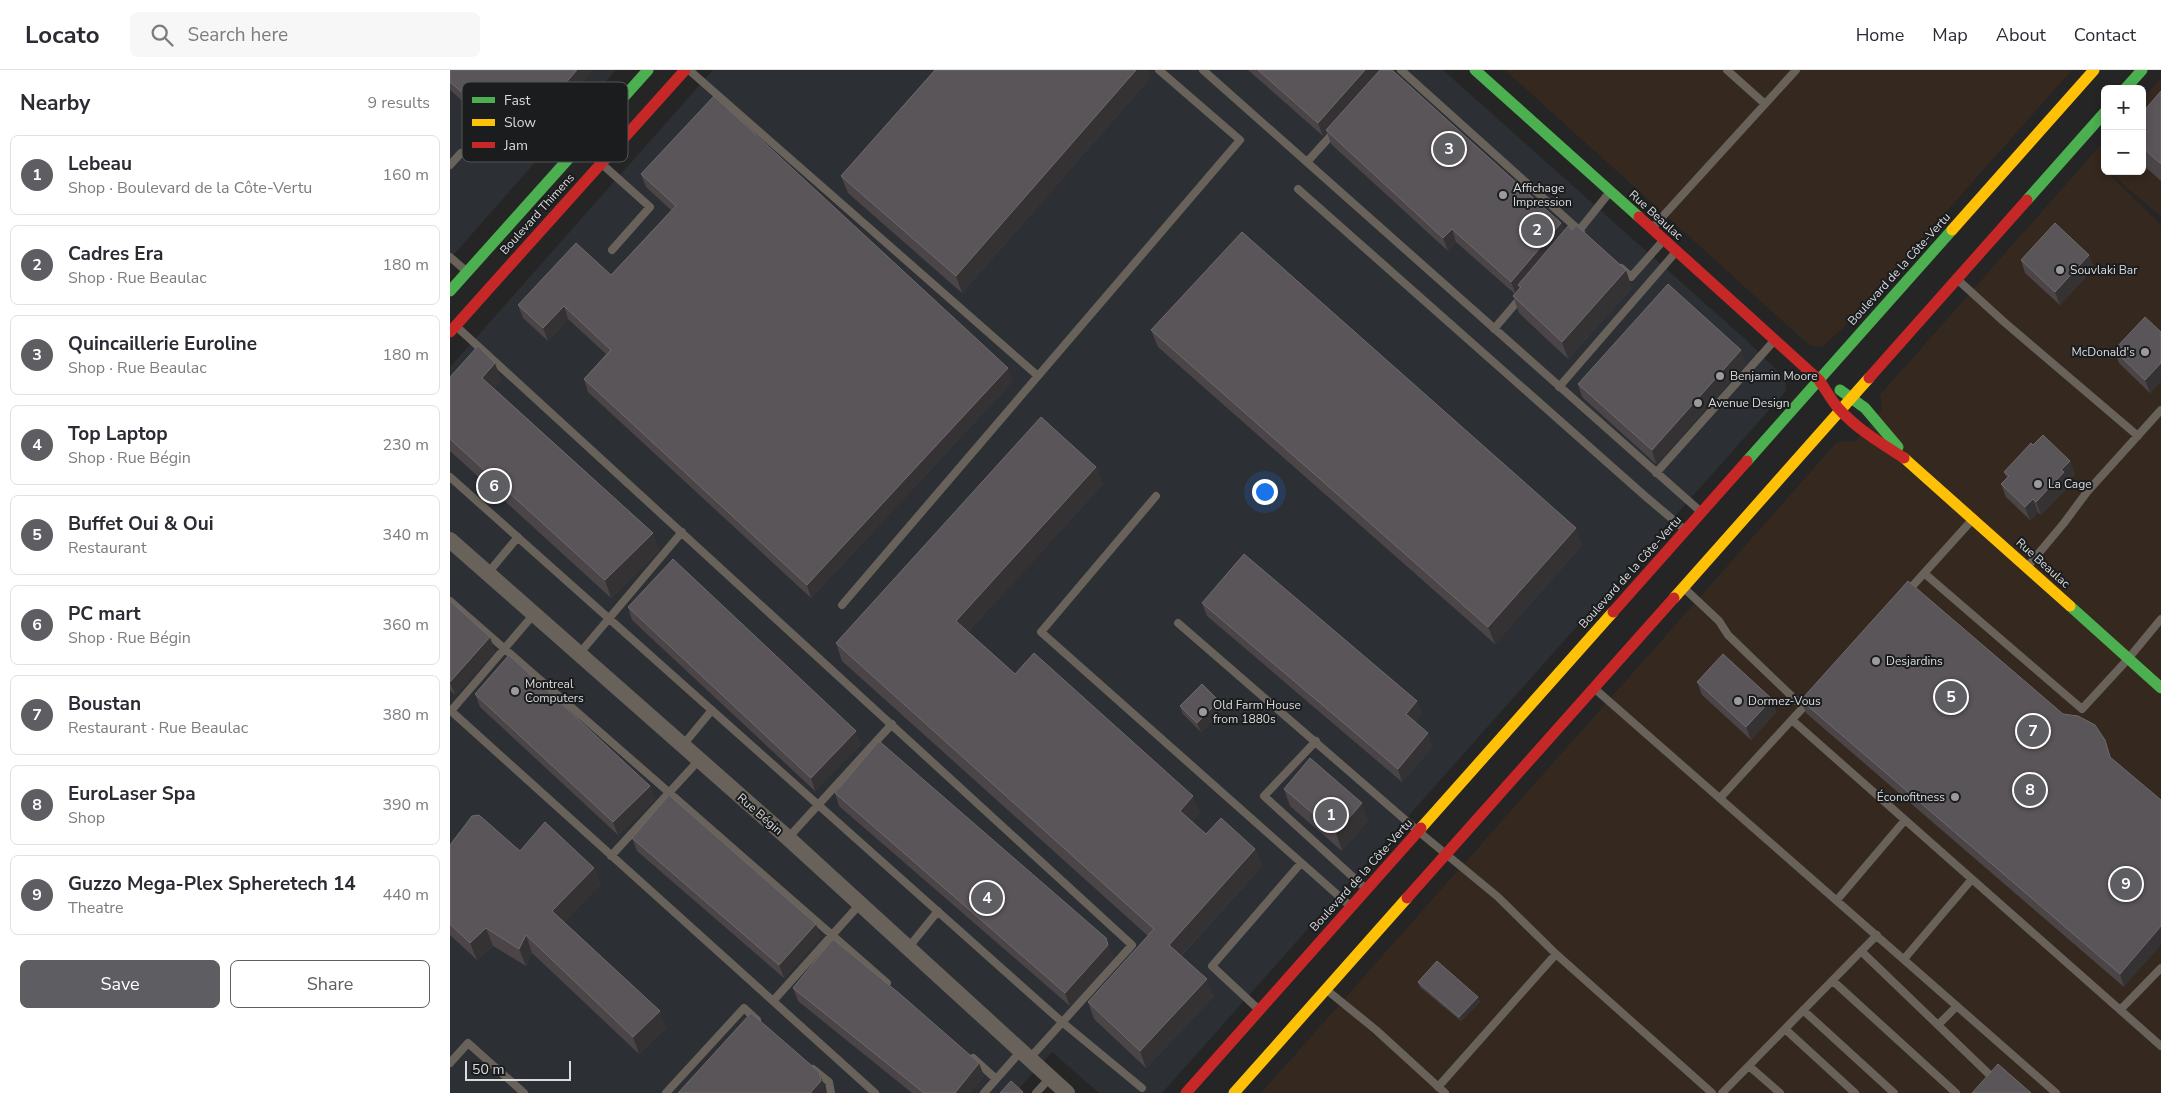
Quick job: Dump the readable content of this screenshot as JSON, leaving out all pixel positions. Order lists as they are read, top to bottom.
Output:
{
  "streets": {
    "main road": ["Boulevard Thimens", "Rue Beaulac", "Boulevard de la Côte-Vertu"],
    "street": ["Rue Bégin"]
  },
  "crossings": [
    ["Rue Beaulac", "Boulevard de la Côte-Vertu"]
  ],
  "places": [
    "Affichage Impression",
    "Souvlaki Bar",
    "McDonald's",
    "Benjamin Moore",
    "Avenue Design",
    "La Cage",
    "Desjardins",
    "Montreal Computers",
    "Dormez-Vous",
    "Old Farm House from 1880s",
    "Éconofitness"
  ],
  "legend": ["Fast", "Slow", "Jam"],
  "scale_bar": "50 m",
  "page": {
    "header": "Locato",
    "search": "Search here",
    "nav": [
      "Home",
      "Map",
      "About",
      "Contact"
    ],
    "heading": ["Nearby", "9 results"],
    "map_buttons": ["+", "−"],
    "pins": [
      "3",
      "2",
      "6",
      "5",
      "7",
      "8",
      "1",
      "9",
      "4"
    ],
    "list": [
      {
        "mark": "1",
        "name": "Lebeau",
        "note": "Shop · Boulevard de la Côte-Vertu",
        "value": "160 m"
      },
      {
        "mark": "2",
        "name": "Cadres Era",
        "note": "Shop · Rue Beaulac",
        "value": "180 m"
      },
      {
        "mark": "3",
        "name": "Quincaillerie Euroline",
        "note": "Shop · Rue Beaulac",
        "value": "180 m"
      },
      {
        "mark": "4",
        "name": "Top Laptop",
        "note": "Shop · Rue Bégin",
        "value": "230 m"
      },
      {
        "mark": "5",
        "name": "Buffet Oui & Oui",
        "note": "Restaurant",
        "value": "340 m"
      },
      {
        "mark": "6",
        "name": "PC mart",
        "note": "Shop · Rue Bégin",
        "value": "360 m"
      },
      {
        "mark": "7",
        "name": "Boustan",
        "note": "Restaurant · Rue Beaulac",
        "value": "380 m"
      },
      {
        "mark": "8",
        "name": "EuroLaser Spa",
        "note": "Shop",
        "value": "390 m"
      },
      {
        "mark": "9",
        "name": "Guzzo Mega-Plex Spheretech 14",
        "note": "Theatre",
        "value": "440 m"
      }
    ],
    "buttons": ["Save", "Share"],
    "scale": "50 m"
  }
}
